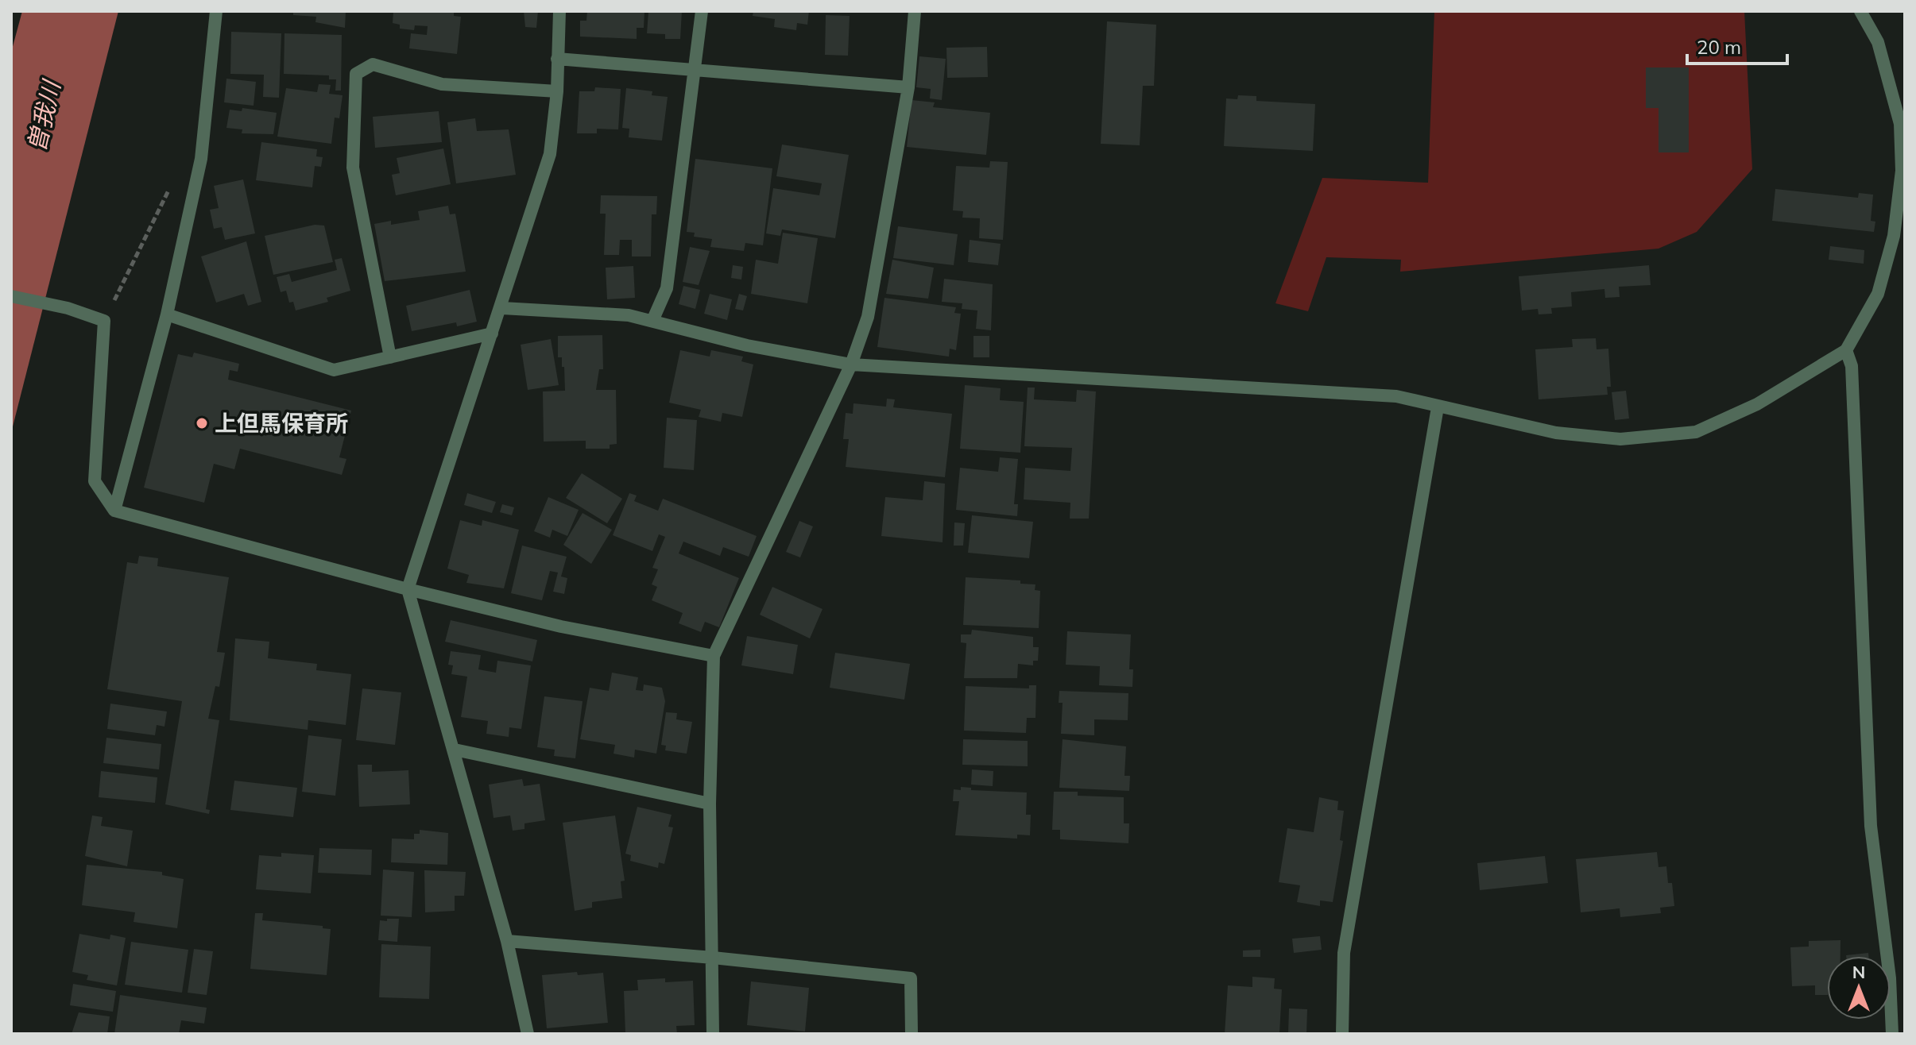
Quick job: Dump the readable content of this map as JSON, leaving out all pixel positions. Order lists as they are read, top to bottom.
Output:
{
  "water": ["曽我川"],
  "places": ["上但馬保育所"],
  "scale_bar": "20 m",
  "north": "top"
}
